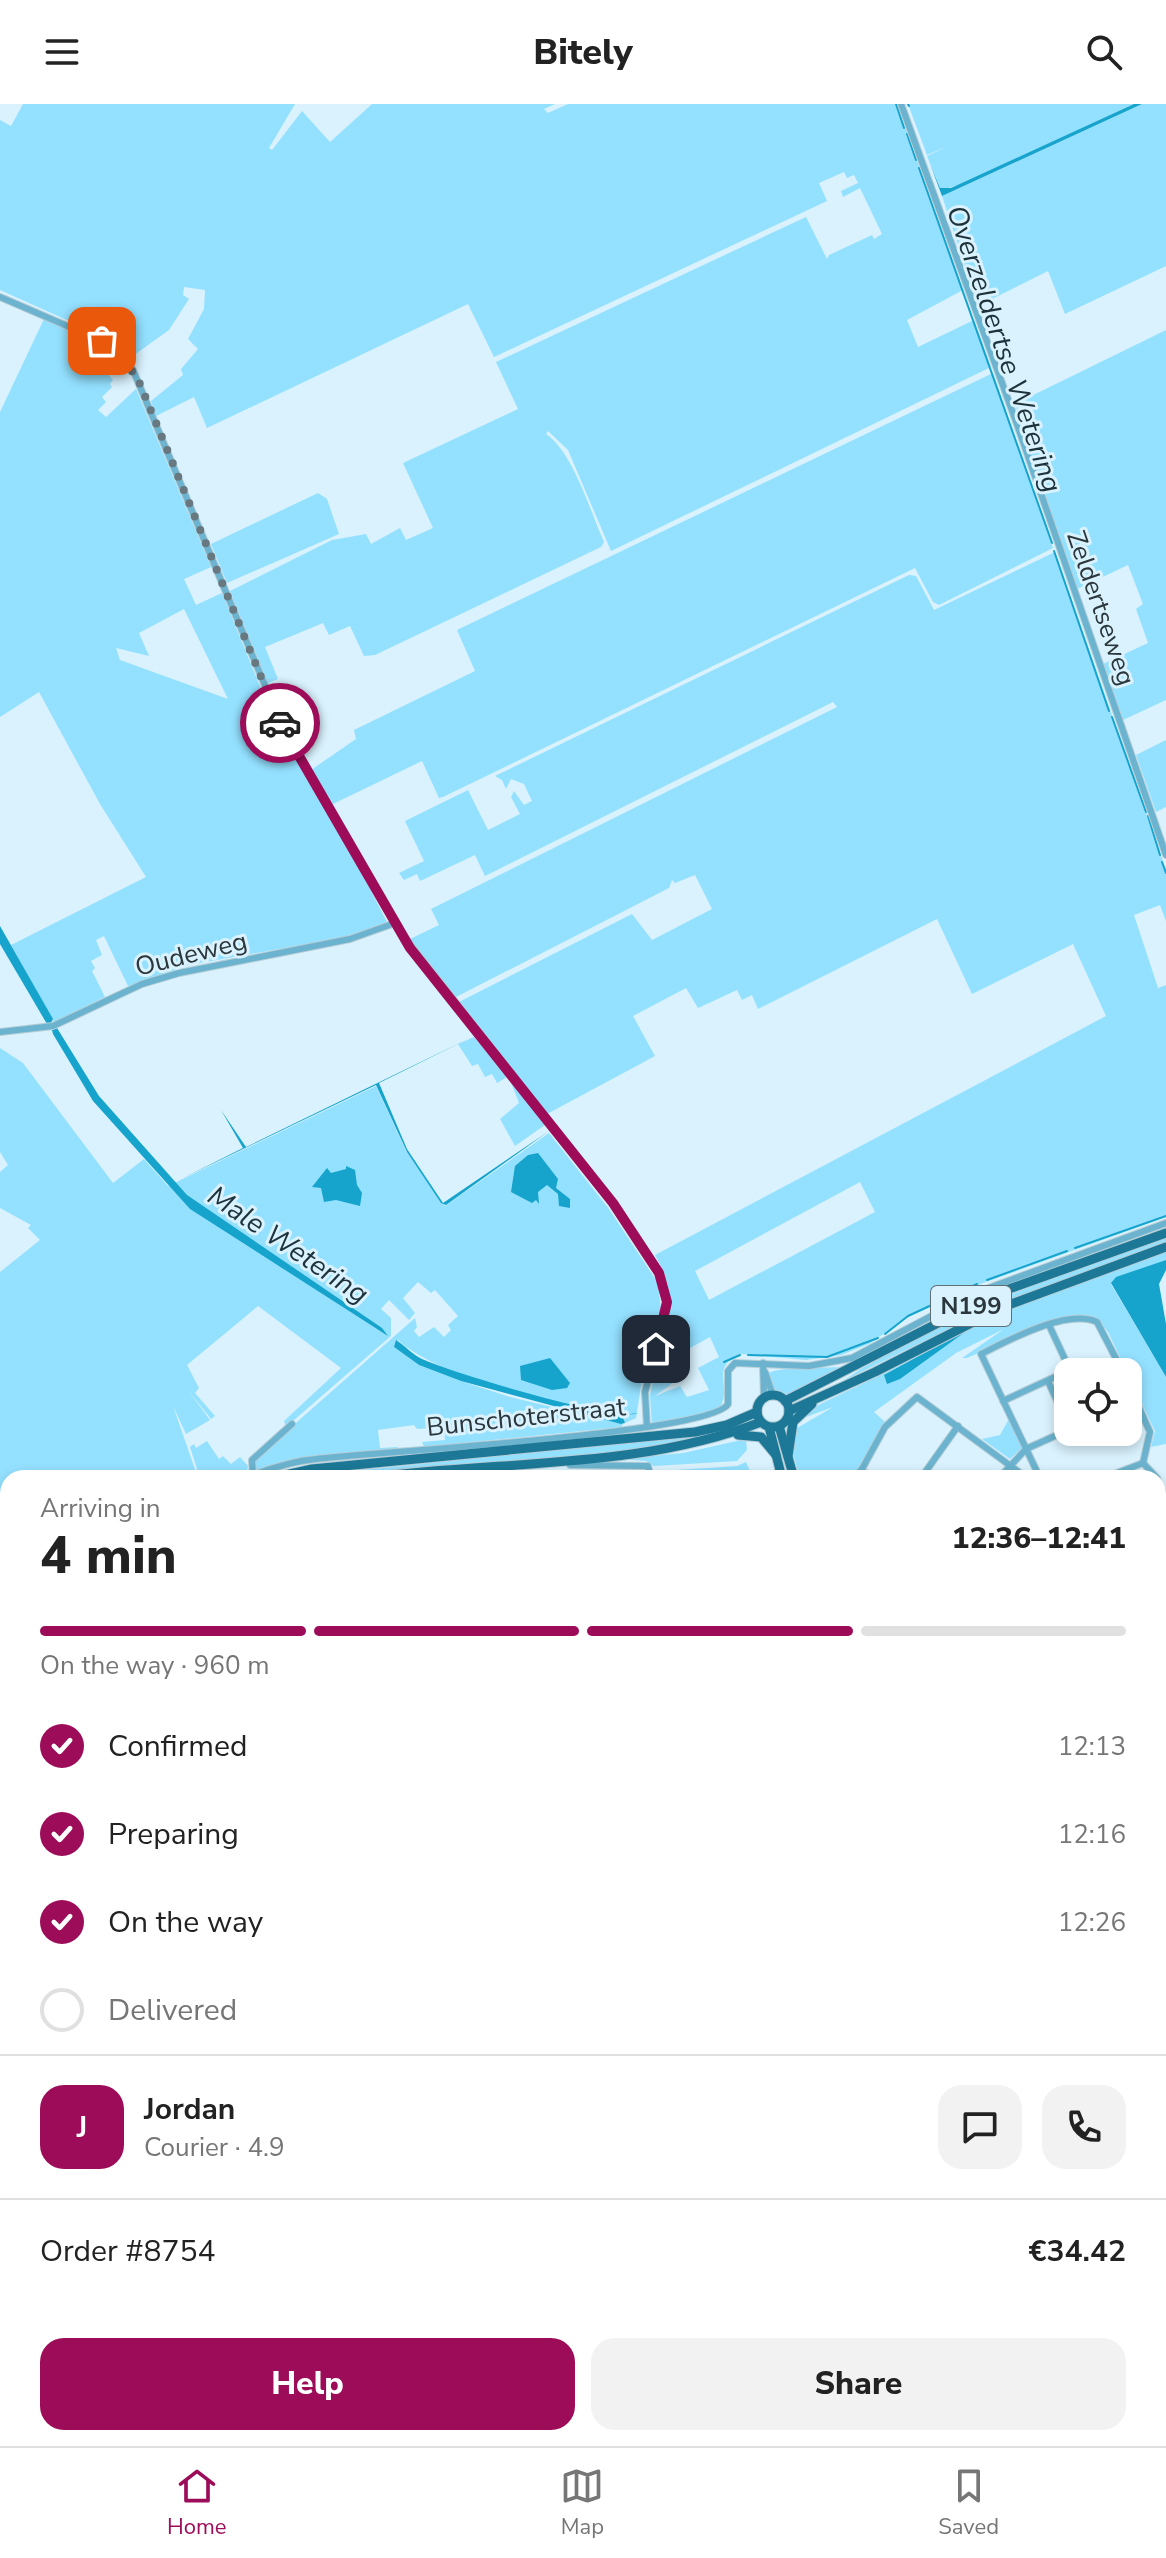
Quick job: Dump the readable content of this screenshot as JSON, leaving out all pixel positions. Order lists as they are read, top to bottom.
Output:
{
  "streets": {
    "main road": ["N199", "Bunschoterstraat"],
    "street": ["Zeldertseweg", "Oudeweg"]
  },
  "crossings": [
    ["N199", "Bunschoterstraat"]
  ],
  "water": ["Overzeldertse Wetering", "Male Wetering"],
  "page": {
    "header": "Bitely",
    "heading": ["4 min", "Arriving in", "12:36–12:41"],
    "panel": [
      "Jordan",
      "Courier · 4.9",
      "Order #8754",
      "€34.42"
    ],
    "bar": "On the way · 960 m",
    "list": [
      ["Confirmed", "12:13"],
      ["Preparing", "12:16"],
      ["On the way", "12:26"],
      "Delivered"
    ],
    "round": "J",
    "buttons": ["Help", "Share"],
    "tabs": ["Home", "Map", "Saved"]
  }
}
